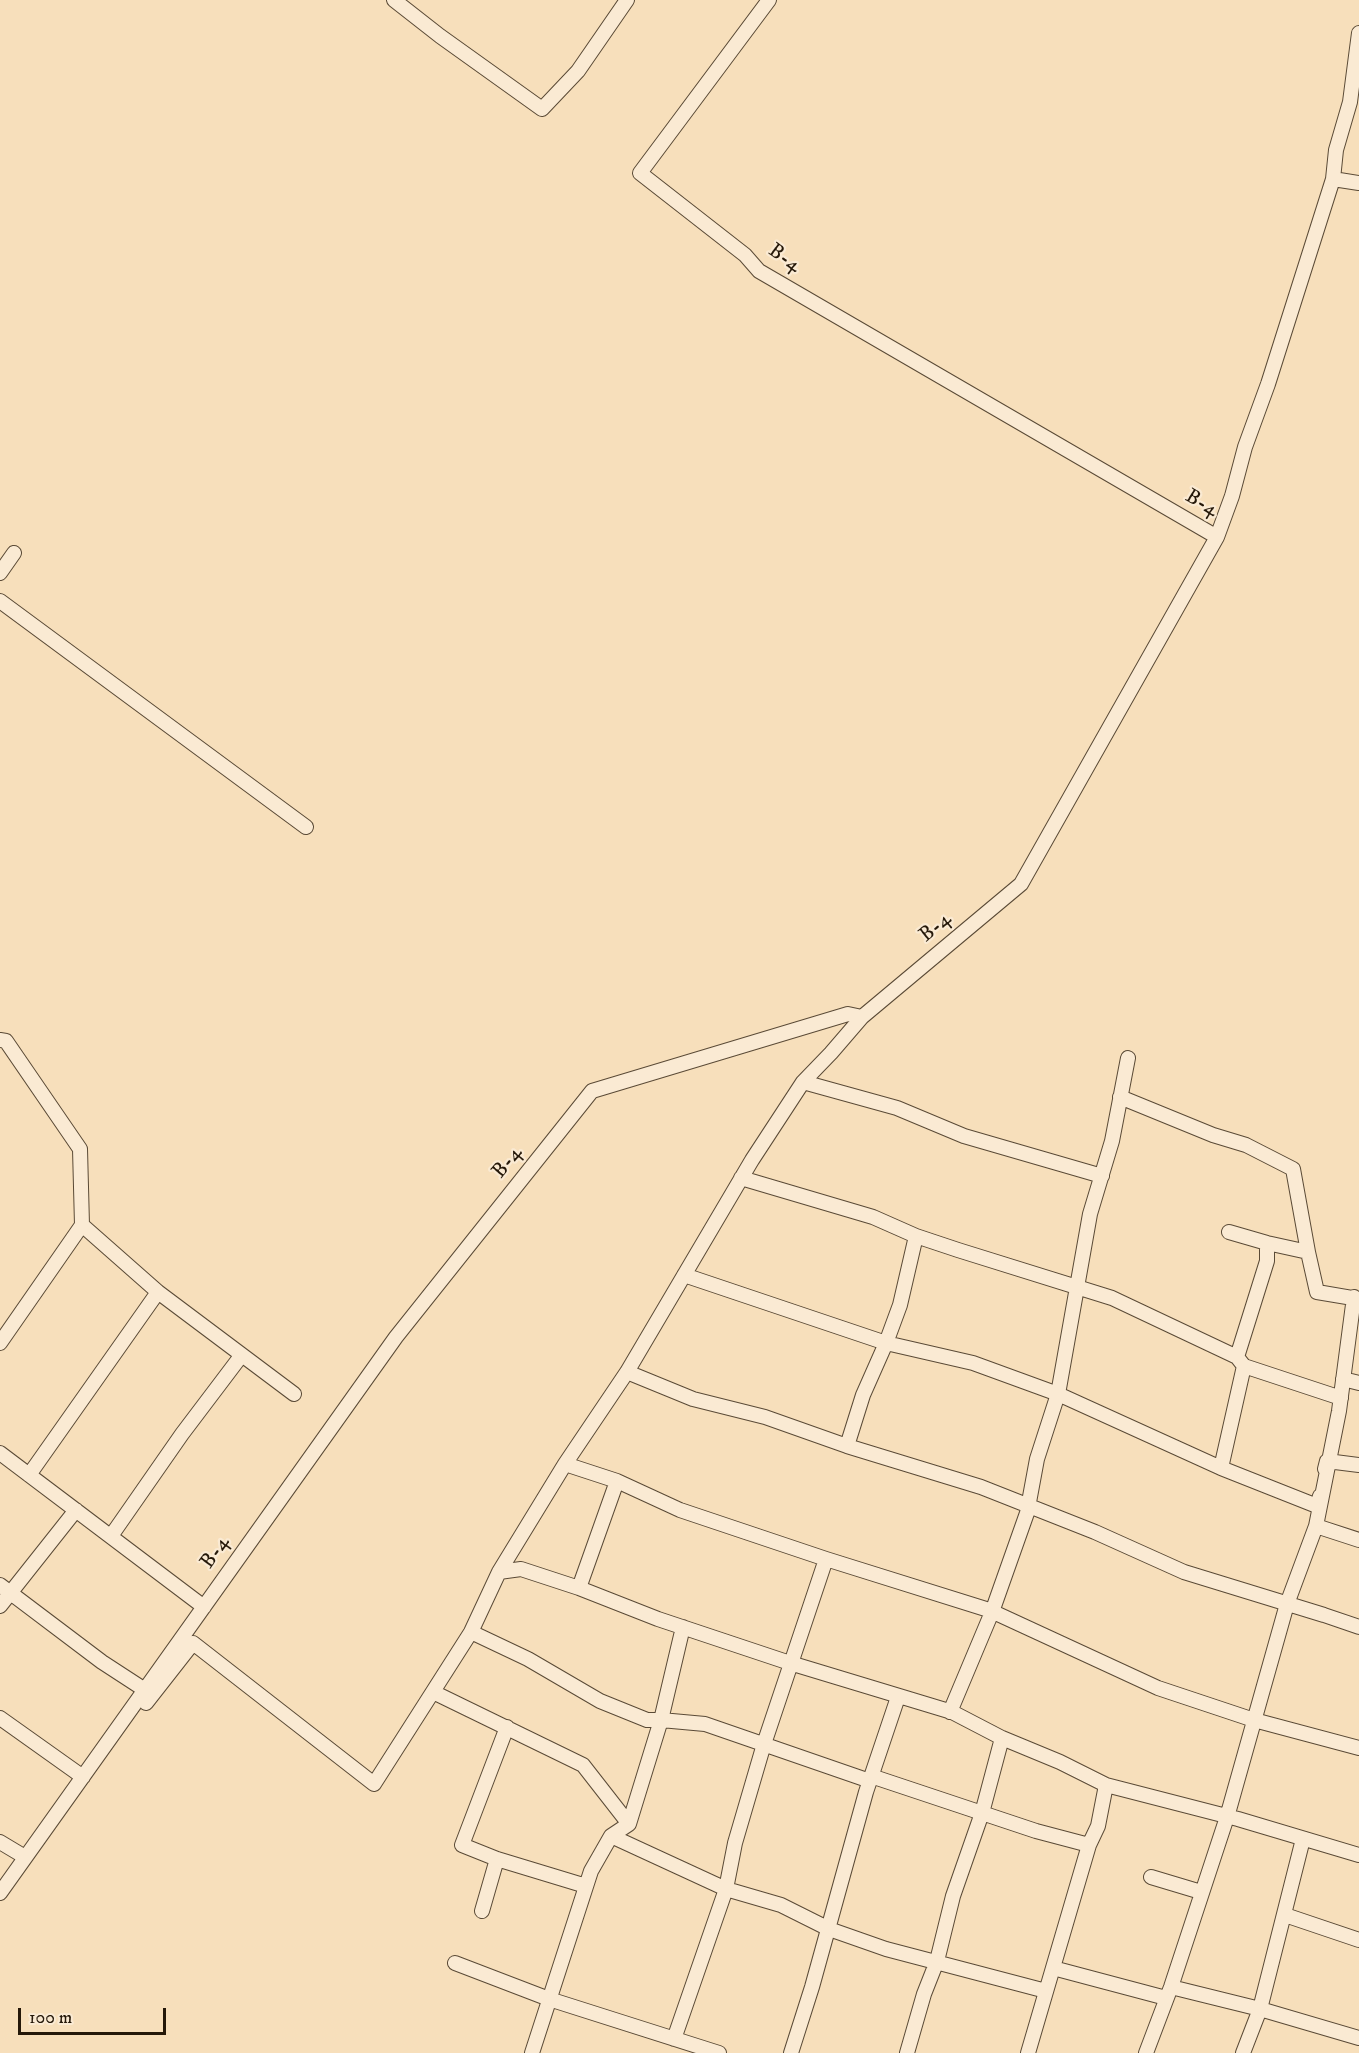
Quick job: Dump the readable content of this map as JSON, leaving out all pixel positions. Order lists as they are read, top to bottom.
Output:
{
  "streets": {
    "street": ["B-4"]
  },
  "scale_bar": "100 m"
}
